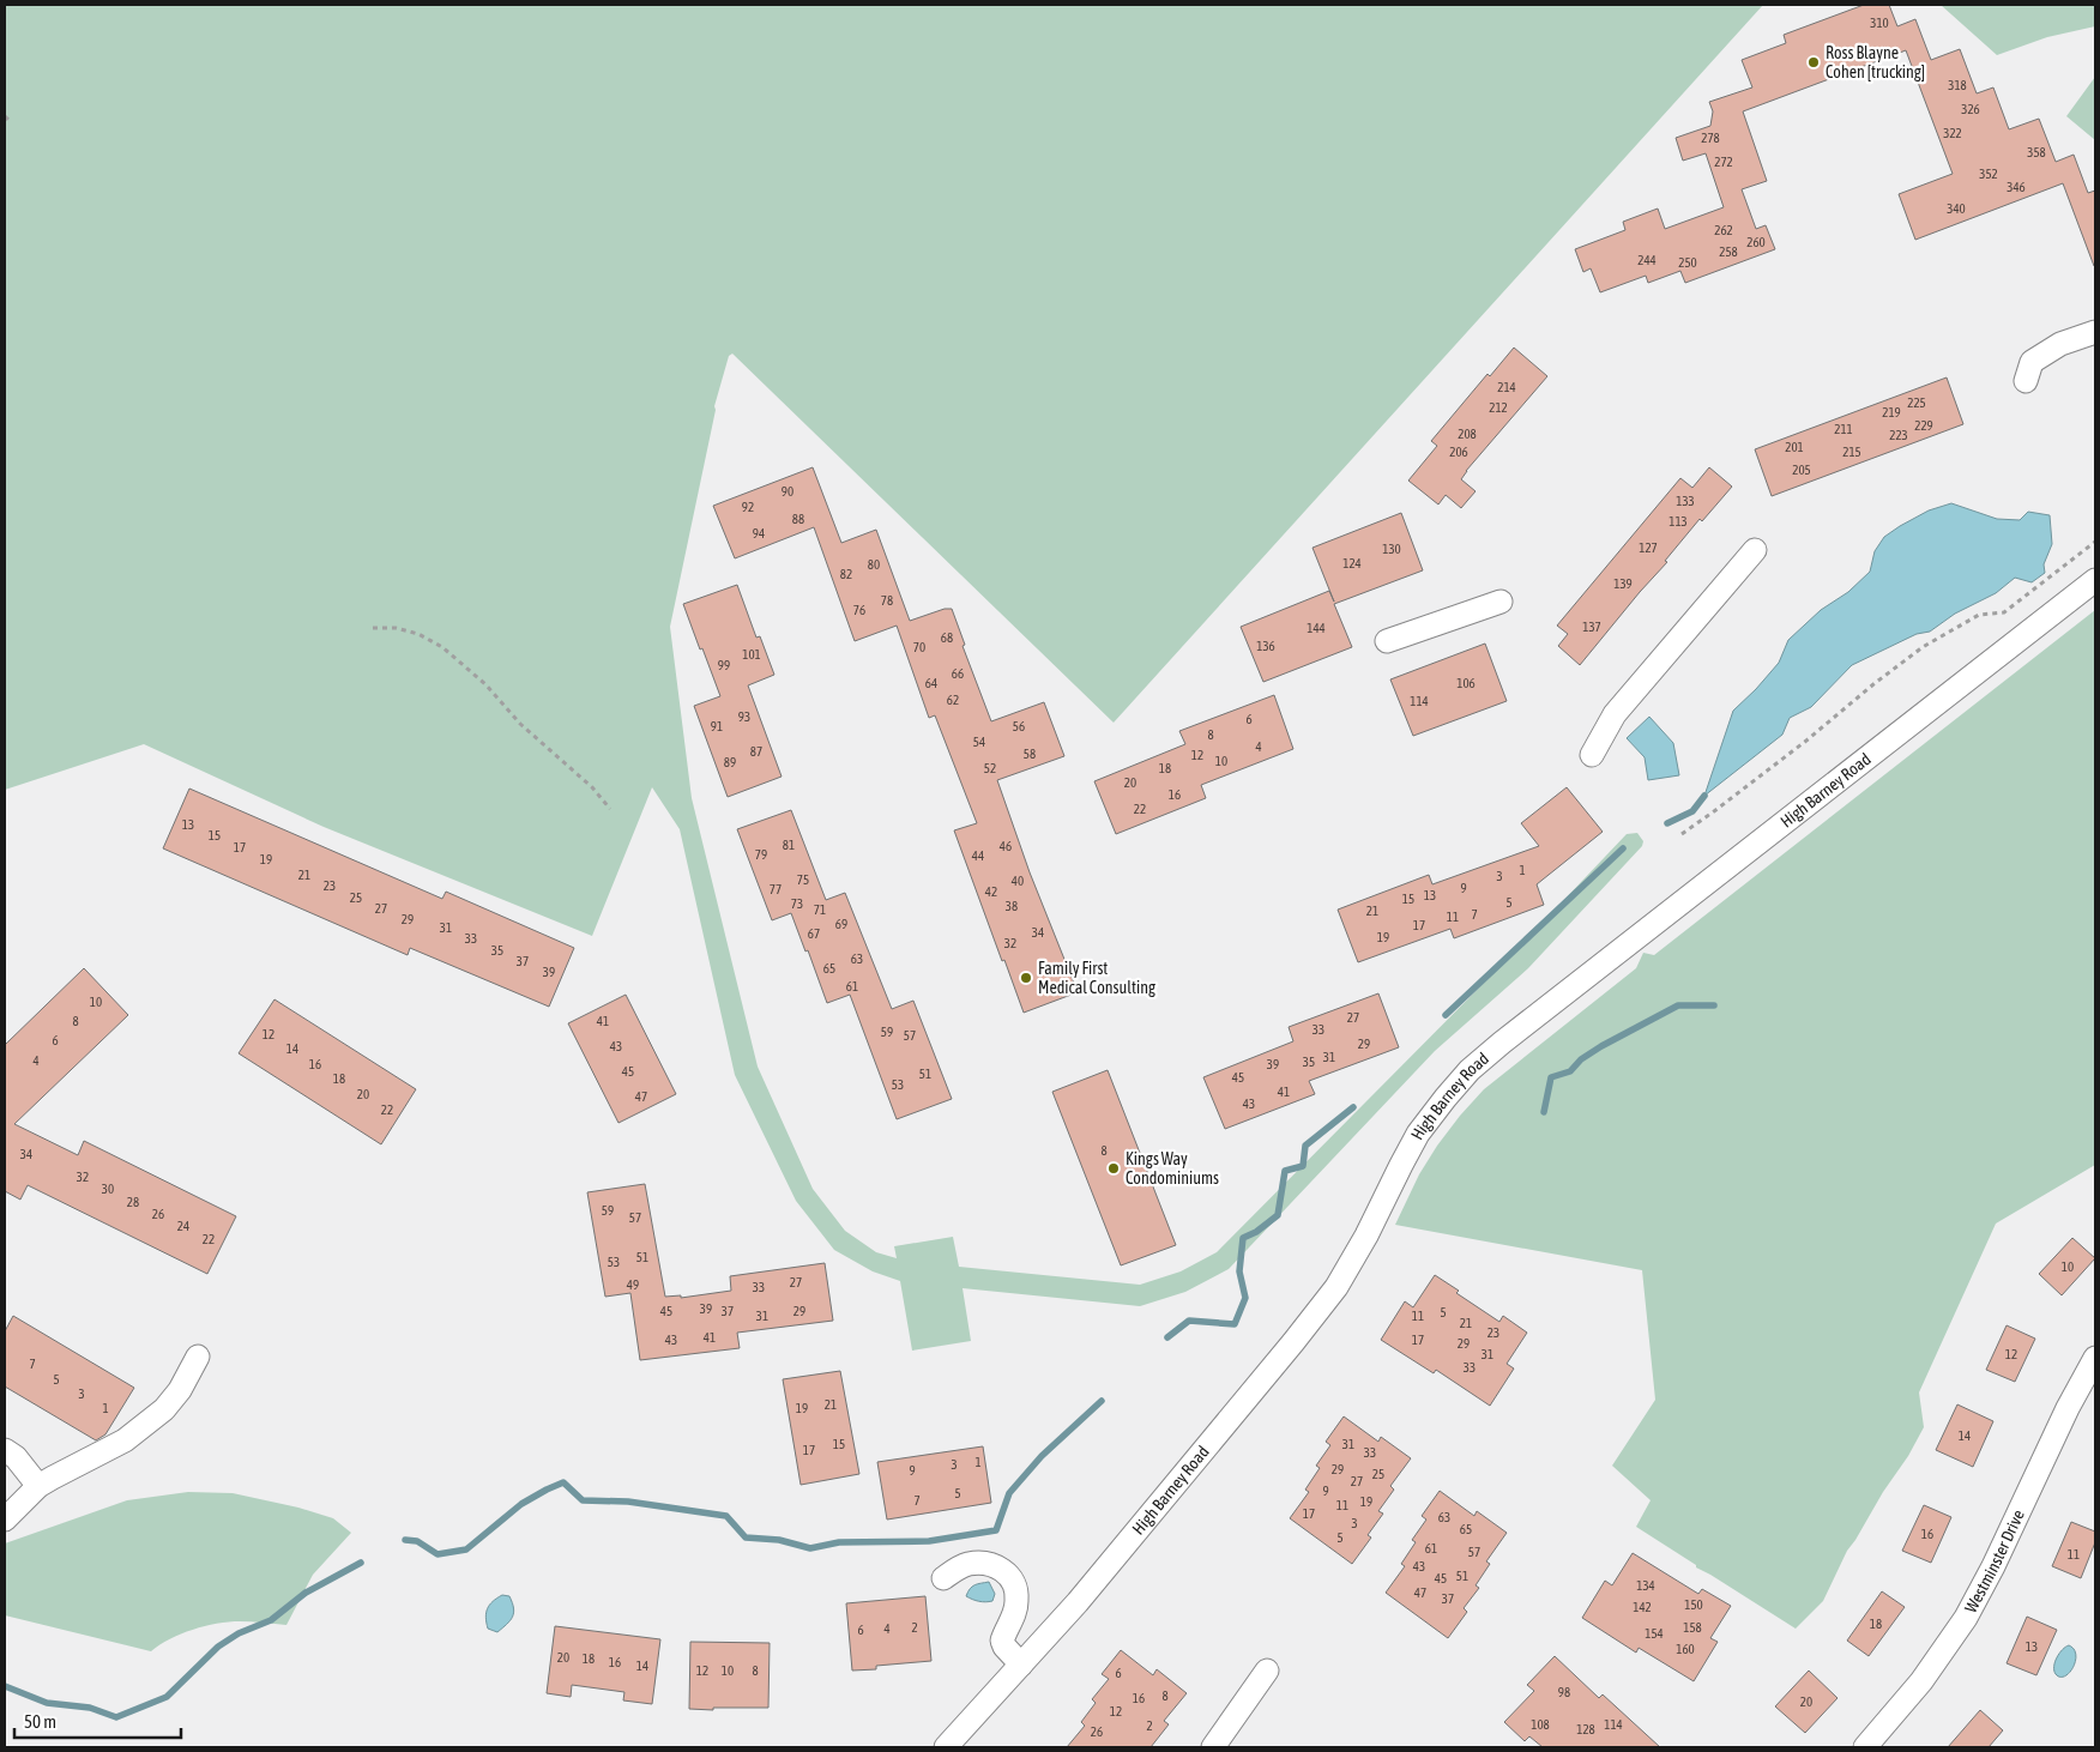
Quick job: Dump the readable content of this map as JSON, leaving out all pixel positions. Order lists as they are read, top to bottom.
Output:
{
  "streets": {
    "street": ["High Barney Road", "Westminster Drive"]
  },
  "places": ["Ross Blayne Cohen [trucking]", "Family First Medical Consulting", "Kings Way Condominiums"],
  "house_numbers": [
    "310",
    "318",
    "326",
    "322",
    "278",
    "358",
    "272",
    "352",
    "346",
    "340",
    "262",
    "260",
    "258",
    "244",
    "250",
    "214",
    "225",
    "212",
    "219",
    "229",
    "211",
    "208",
    "223",
    "201",
    "206",
    "215",
    "205",
    "90",
    "133",
    "92",
    "88",
    "113",
    "94",
    "127",
    "130",
    "124",
    "80",
    "82",
    "139",
    "78",
    "76",
    "137",
    "144",
    "68",
    "136",
    "70",
    "101",
    "99",
    "66",
    "64",
    "106",
    "62",
    "114",
    "93",
    "6",
    "91",
    "56",
    "8",
    "54",
    "4",
    "87",
    "58",
    "12",
    "10",
    "89",
    "52",
    "18",
    "20",
    "16",
    "22",
    "13",
    "15",
    "81",
    "46",
    "17",
    "79",
    "44",
    "19",
    "1",
    "21",
    "3",
    "75",
    "40",
    "23",
    "9",
    "77",
    "42",
    "13",
    "25",
    "15",
    "5",
    "73",
    "38",
    "27",
    "71",
    "21",
    "7",
    "11",
    "29",
    "69",
    "17",
    "31",
    "34",
    "67",
    "19",
    "33",
    "32",
    "35",
    "63",
    "37",
    "65",
    "39",
    "61",
    "10",
    "27",
    "8",
    "41",
    "33",
    "59",
    "12",
    "57",
    "6",
    "29",
    "43",
    "14",
    "31",
    "4",
    "35",
    "16",
    "39",
    "45",
    "51",
    "45",
    "18",
    "53",
    "41",
    "20",
    "47",
    "43",
    "22",
    "8",
    "34",
    "32",
    "30",
    "28",
    "59",
    "26",
    "57",
    "24",
    "22",
    "51",
    "53",
    "10",
    "27",
    "49",
    "33",
    "39",
    "45",
    "37",
    "29",
    "5",
    "31",
    "11",
    "21",
    "23",
    "41",
    "43",
    "17",
    "29",
    "31",
    "12",
    "7",
    "33",
    "5",
    "3",
    "21",
    "1",
    "19",
    "14",
    "15",
    "31",
    "17",
    "33",
    "1",
    "3",
    "29",
    "9",
    "25",
    "27",
    "9",
    "5",
    "7",
    "19",
    "11",
    "17",
    "63",
    "3",
    "65",
    "16",
    "5",
    "61",
    "57",
    "11",
    "43",
    "51",
    "45",
    "134",
    "47",
    "37",
    "150",
    "142",
    "18",
    "2",
    "158",
    "4",
    "6",
    "154",
    "13",
    "160",
    "20",
    "18",
    "16",
    "14",
    "12",
    "10",
    "8",
    "6",
    "98",
    "8",
    "16",
    "20",
    "12",
    "108",
    "114",
    "2",
    "128",
    "26"
  ],
  "scale_bar": "50 m"
}
